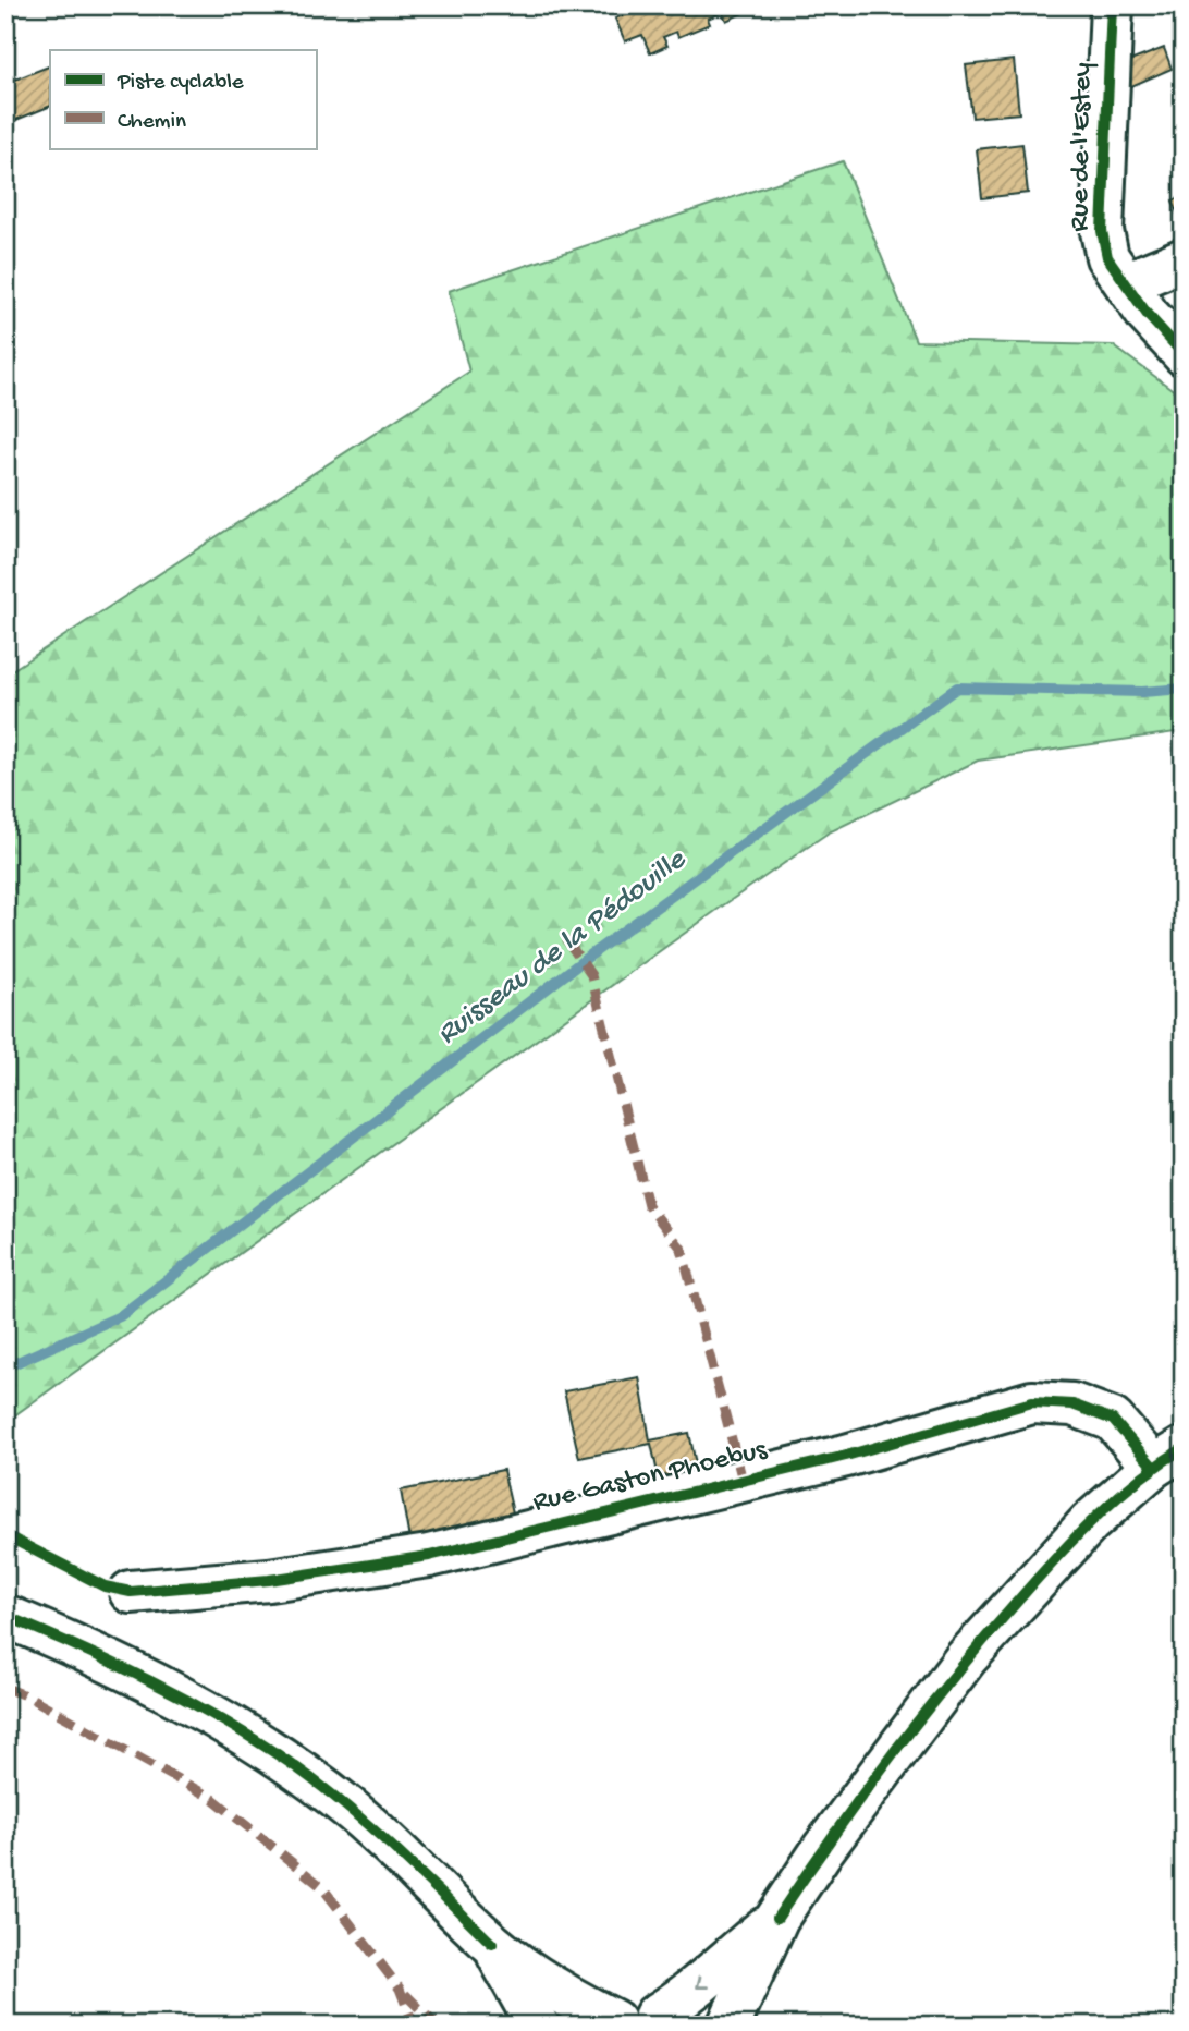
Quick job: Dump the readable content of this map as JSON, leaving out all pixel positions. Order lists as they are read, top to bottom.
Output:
{
  "streets": {
    "main road": ["Rue de l'Estey", "Rue Gaston Phoebus"]
  },
  "water": ["Ruisseau de la Pédouille"],
  "legend": ["Piste cyclable", "Chemin"]
}
